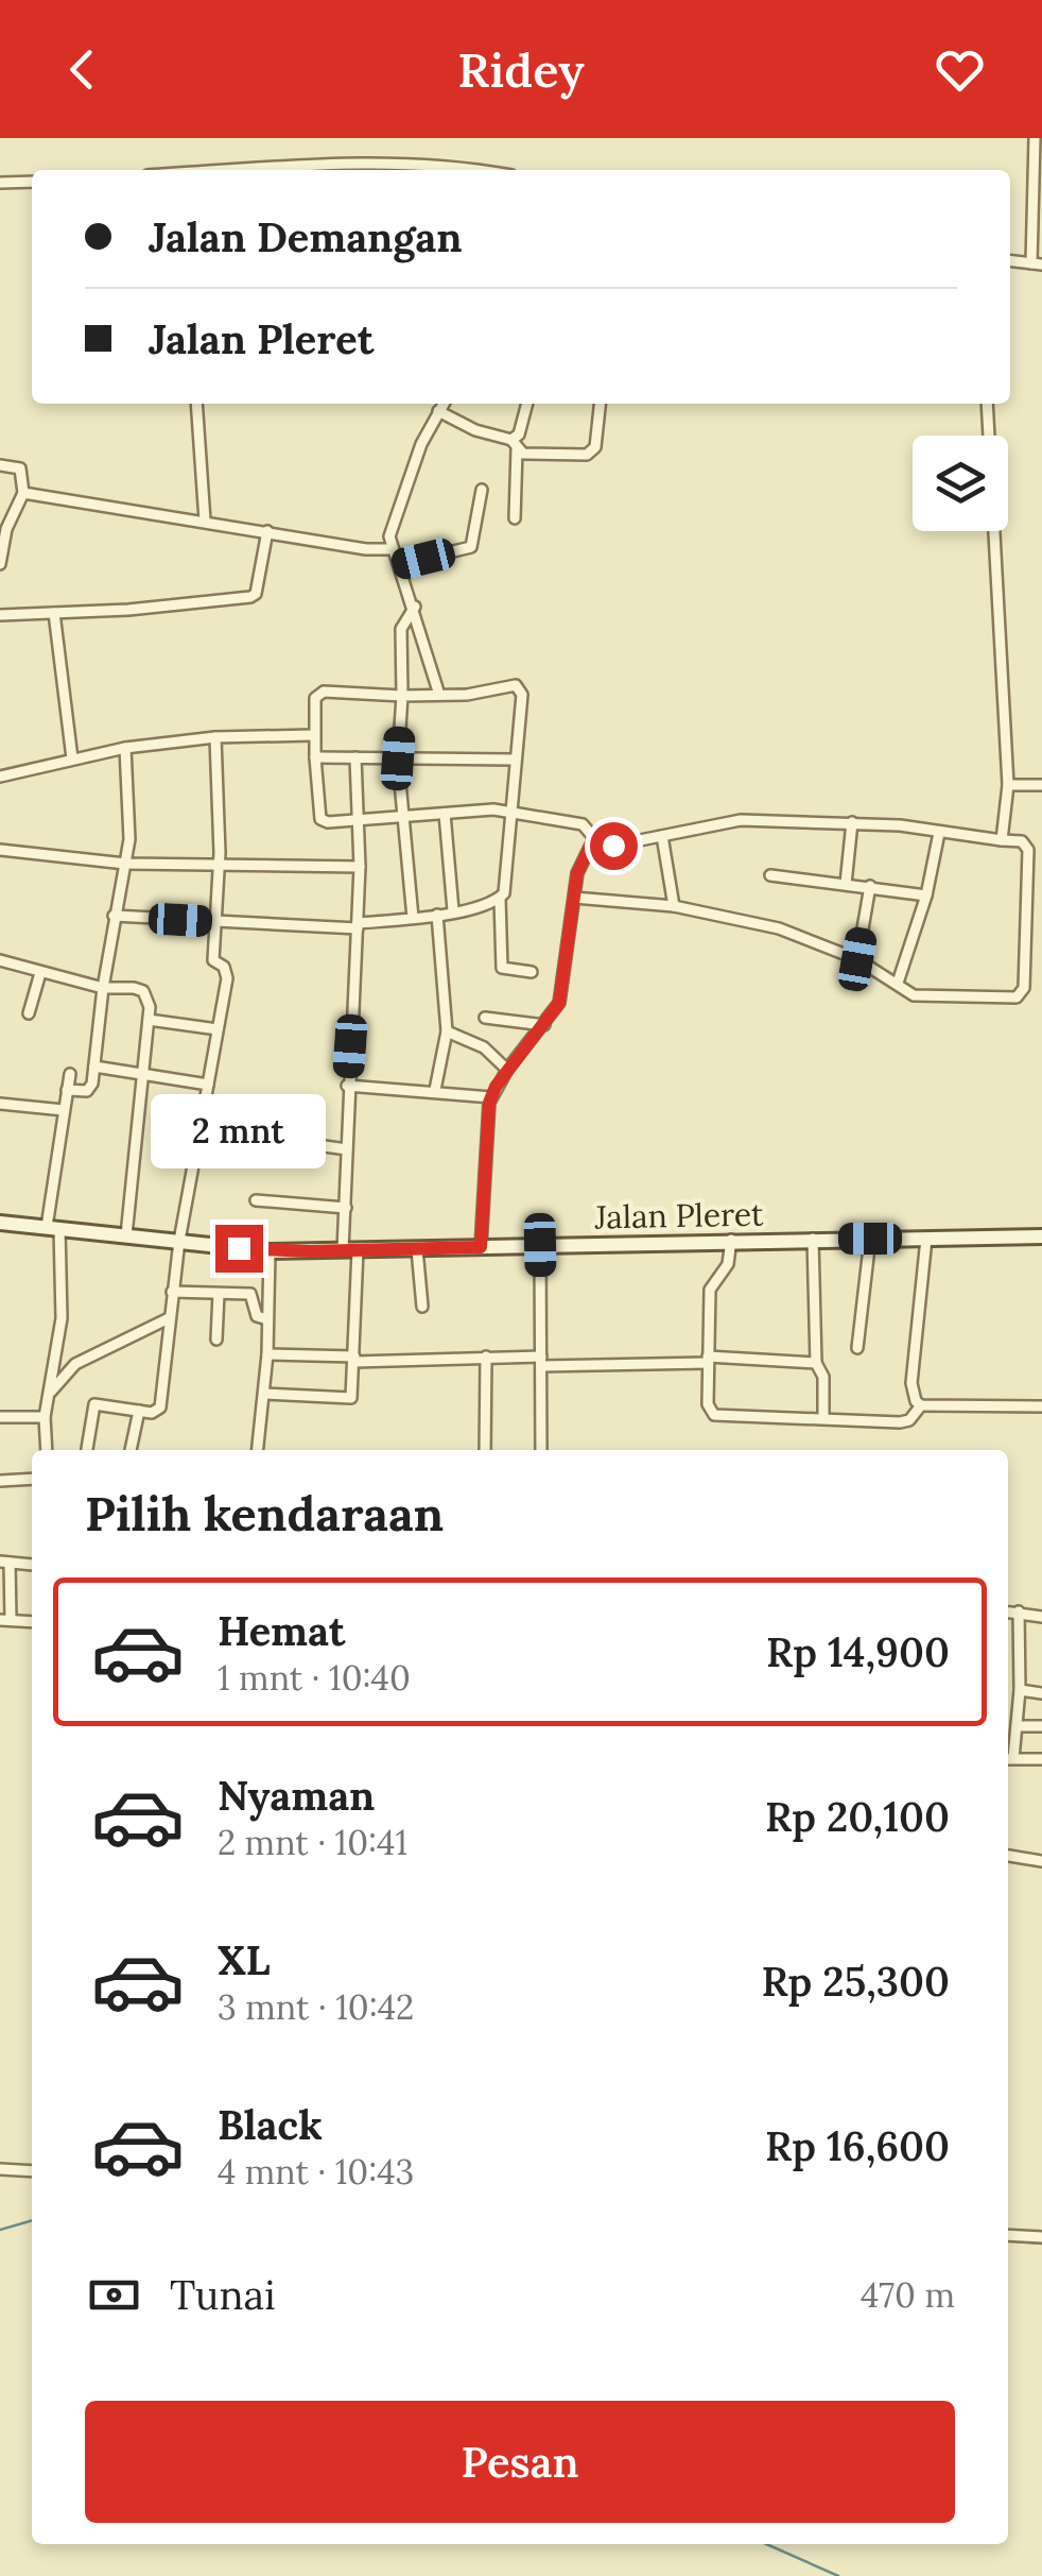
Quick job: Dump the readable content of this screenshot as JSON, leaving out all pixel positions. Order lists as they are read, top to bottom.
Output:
{
  "streets": {
    "main road": ["Jalan Pleret"]
  },
  "page": {
    "header": "Ridey",
    "banner": ["Jalan Demangan", "Jalan Pleret"],
    "bubble": "2 mnt",
    "heading": "Pilih kendaraan",
    "list": [
      {
        "name": "Hemat",
        "note": "1 mnt · 10:40",
        "value": "Rp 14,900"
      },
      {
        "name": "Nyaman",
        "note": "2 mnt · 10:41",
        "value": "Rp 20,100"
      },
      {
        "name": "XL",
        "note": "3 mnt · 10:42",
        "value": "Rp 25,300"
      },
      {
        "name": "Black",
        "note": "4 mnt · 10:43",
        "value": "Rp 16,600"
      }
    ],
    "pay": ["Tunai", "470 m"],
    "buttons": "Pesan"
  }
}
